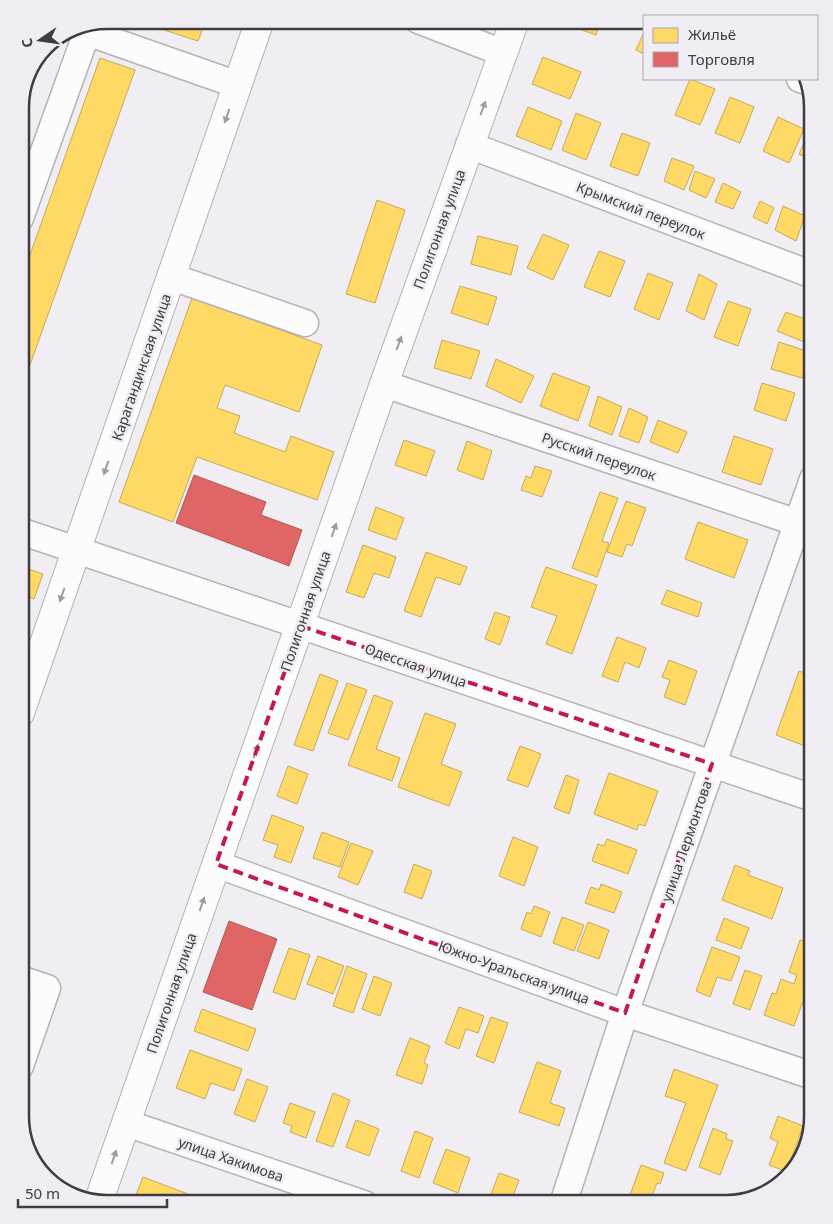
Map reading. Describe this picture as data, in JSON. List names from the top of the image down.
{
  "streets": {
    "main road": ["Полигонная улица", "Карагандинская улица"],
    "street": [
      "Крымский переулок",
      "Русский переулок",
      "Одесская улица",
      "улица Лермонтова",
      "Южно-Уральская улица",
      "улица Хакимова"
    ]
  },
  "crossings": [
    ["Крымский переулок", "Полигонная улица"],
    ["Полигонная улица", "Русский переулок"],
    ["Полигонная улица", "Одесская улица"],
    ["Полигонная улица", "Южно-Уральская улица"],
    ["Полигонная улица", "улица Хакимова"],
    ["Карагандинская улица", "Одесская улица"],
    ["Одесская улица", "улица Лермонтова"],
    ["улица Лермонтова", "Южно-Уральская улица"]
  ],
  "one_way": ["Полигонная улица", "Карагандинская улица"],
  "legend": ["Жильё", "Торговля"],
  "scale_bar": "50 m",
  "north": "left"
}
